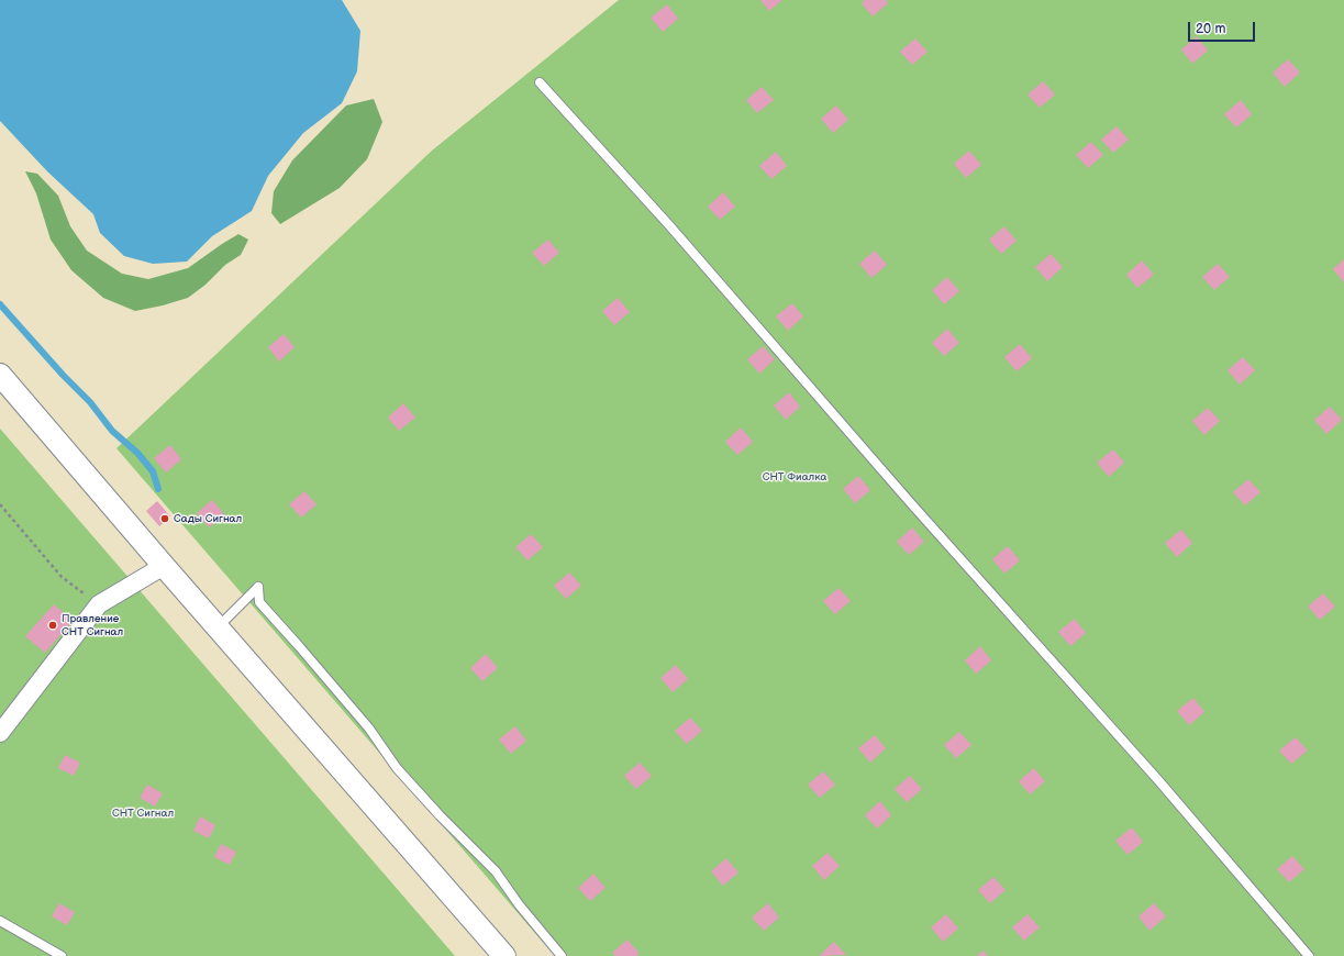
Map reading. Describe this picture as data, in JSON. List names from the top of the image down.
{
  "parks": ["СНТ Фиалка", "СНТ Сигнал"],
  "places": ["Сады Сигнал", "Правление СНТ Сигнал"],
  "scale_bar": "20 m"
}
